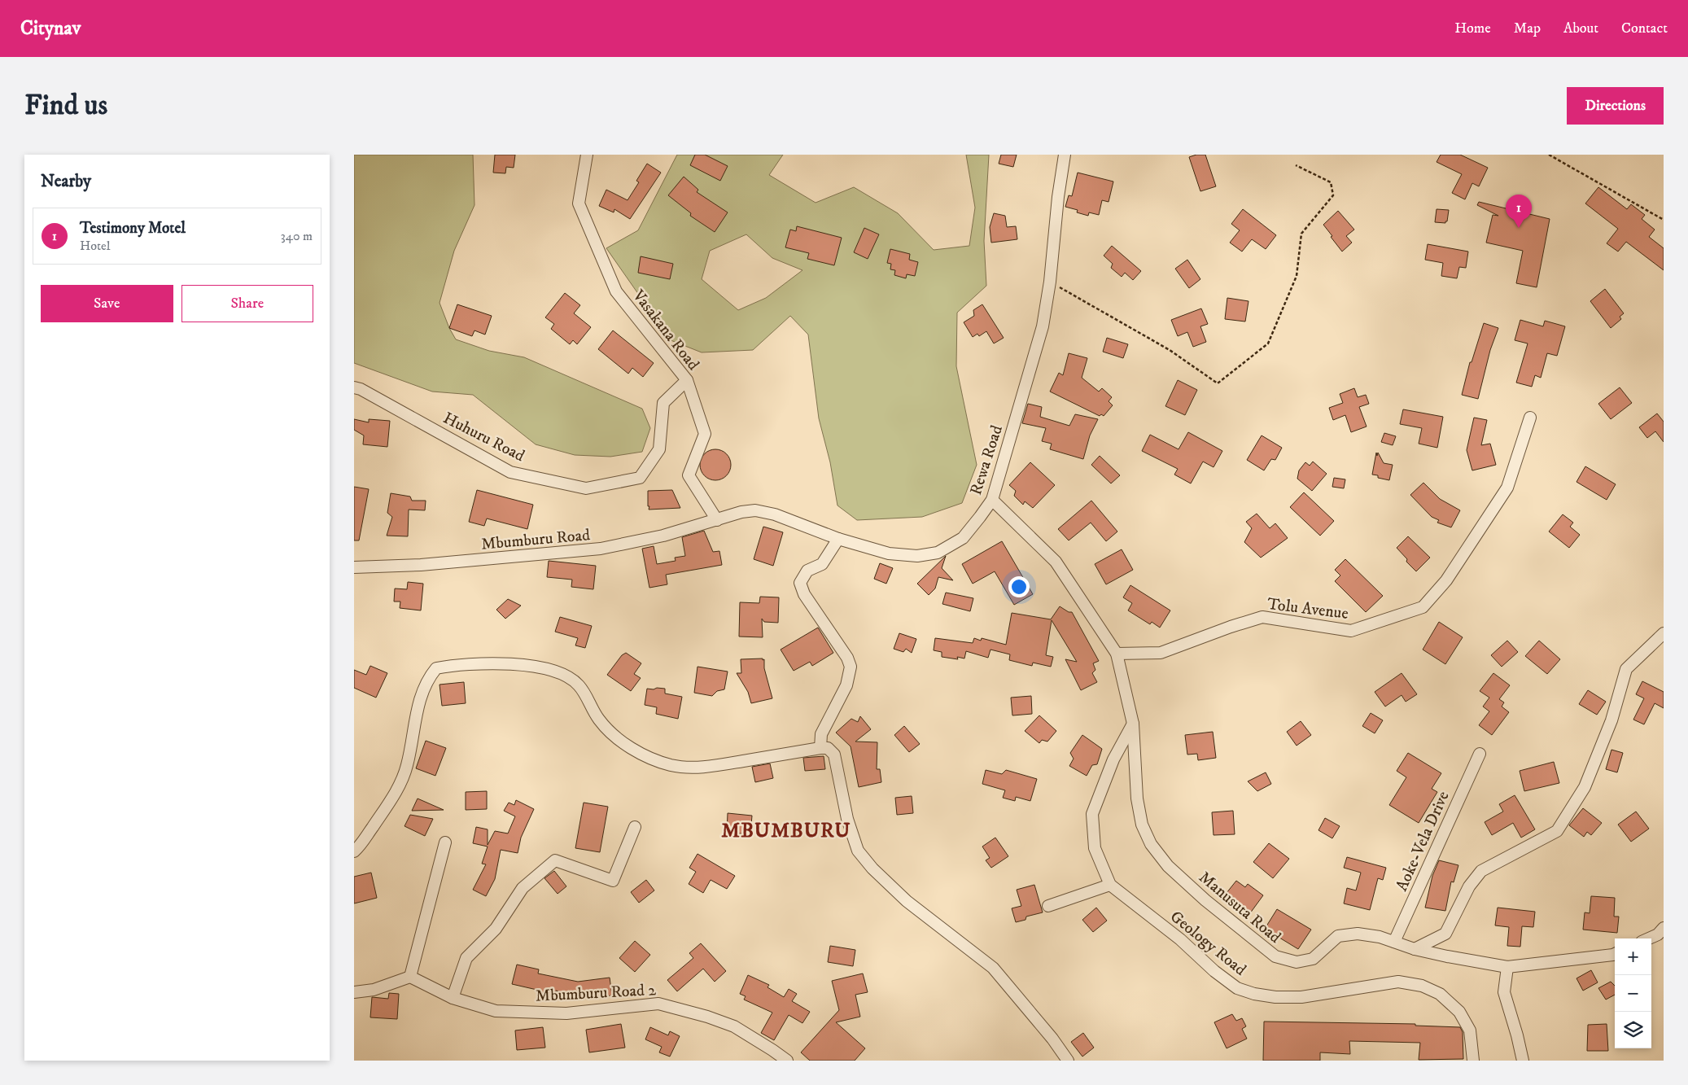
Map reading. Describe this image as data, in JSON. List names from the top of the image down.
{
  "streets": {
    "street": [
      "Vasakana Road",
      "Huhuru Road",
      "Rewa Road",
      "Mbumburu Road",
      "Tolu Avenue",
      "Aoke-Vela Drive",
      "Manusuta Road",
      "Geology Road",
      "Mbumburu Road 2"
    ]
  },
  "crossings": [
    ["Vasakana Road", "Huhuru Road"],
    ["Vasakana Road", "Rewa Road"],
    ["Vasakana Road", "Mbumburu Road"],
    ["Rewa Road", "Mbumburu Road"],
    ["Tolu Avenue", "Manusuta Road"],
    ["Aoke-Vela Drive", "Manusuta Road"],
    ["Manusuta Road", "Geology Road"]
  ],
  "districts": ["MBUMBURU"],
  "page": {
    "header": "Citynav",
    "nav": [
      "Home",
      "Map",
      "About",
      "Contact"
    ],
    "buttons": [
      "Directions",
      ["Save", "Share"]
    ],
    "title": "Find us",
    "heading": "Nearby",
    "pins": "1",
    "list": [
      {
        "mark": "1",
        "name": "Testimony Motel",
        "note": "Hotel",
        "value": "340 m"
      }
    ],
    "map_buttons": ["+", "−"]
  }
}
